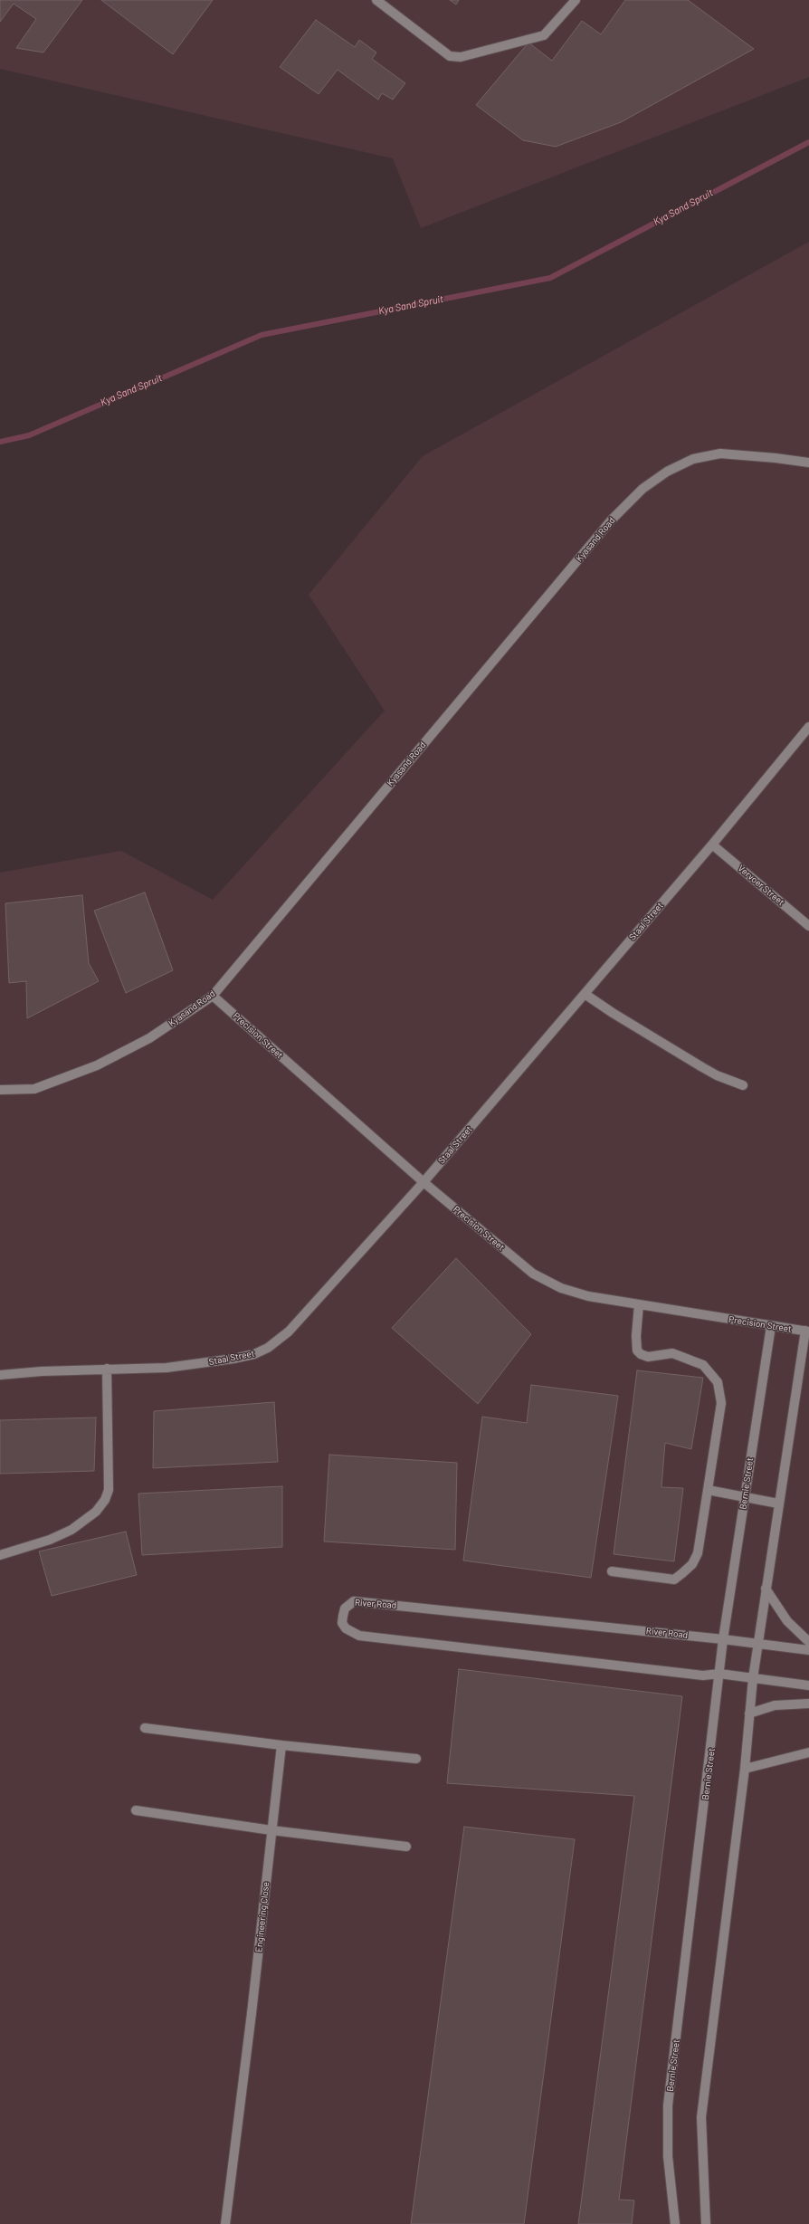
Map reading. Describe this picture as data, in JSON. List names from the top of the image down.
{
  "streets": {
    "street": [
      "Kyasand Road",
      "Vervoer Street",
      "Staal Street",
      "Precision Street",
      "Bernie Street",
      "River Road",
      "Engineering Close"
    ]
  },
  "crossings": [
    ["Kyasand Road", "Precision Street"],
    ["Vervoer Street", "Staal Street"],
    ["Staal Street", "Precision Street"],
    ["Precision Street", "Bernie Street"],
    ["Bernie Street", "River Road"]
  ],
  "water": ["Kya Sand Spruit"]
}
